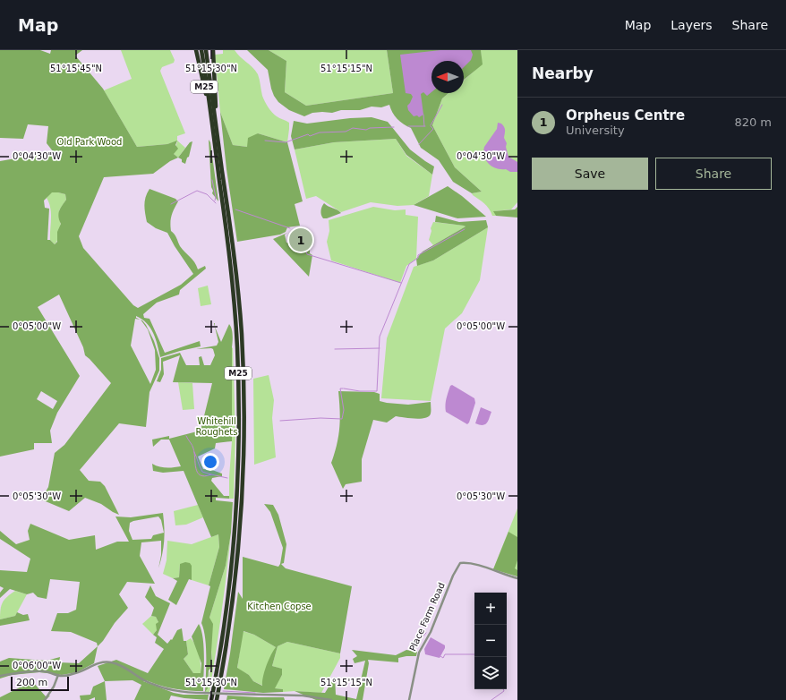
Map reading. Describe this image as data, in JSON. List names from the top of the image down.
{
  "streets": {
    "highway": ["M25"],
    "street": ["Place Farm Road"]
  },
  "parks": ["Old Park Wood", "Whitehill Roughets", "Kitchen Copse"],
  "scale_bar": "200 m",
  "north": "left",
  "page": {
    "header": "Map",
    "nav": ["Map", "Layers", "Share"],
    "heading": "Nearby",
    "list": [
      {
        "mark": "1",
        "name": "Orpheus Centre",
        "note": "University",
        "value": "820 m"
      }
    ],
    "buttons": ["Save", "Share"],
    "pins": "1",
    "map_buttons": ["+", "−"],
    "scale": "200 m"
  },
  "coordinates": [
    "51°15'45\"N",
    "51°15'30\"N",
    "51°15'15\"N",
    "0°04'30\"W",
    "0°05'00\"W",
    "0°05'30\"W",
    "0°06'00\"W"
  ]
}
